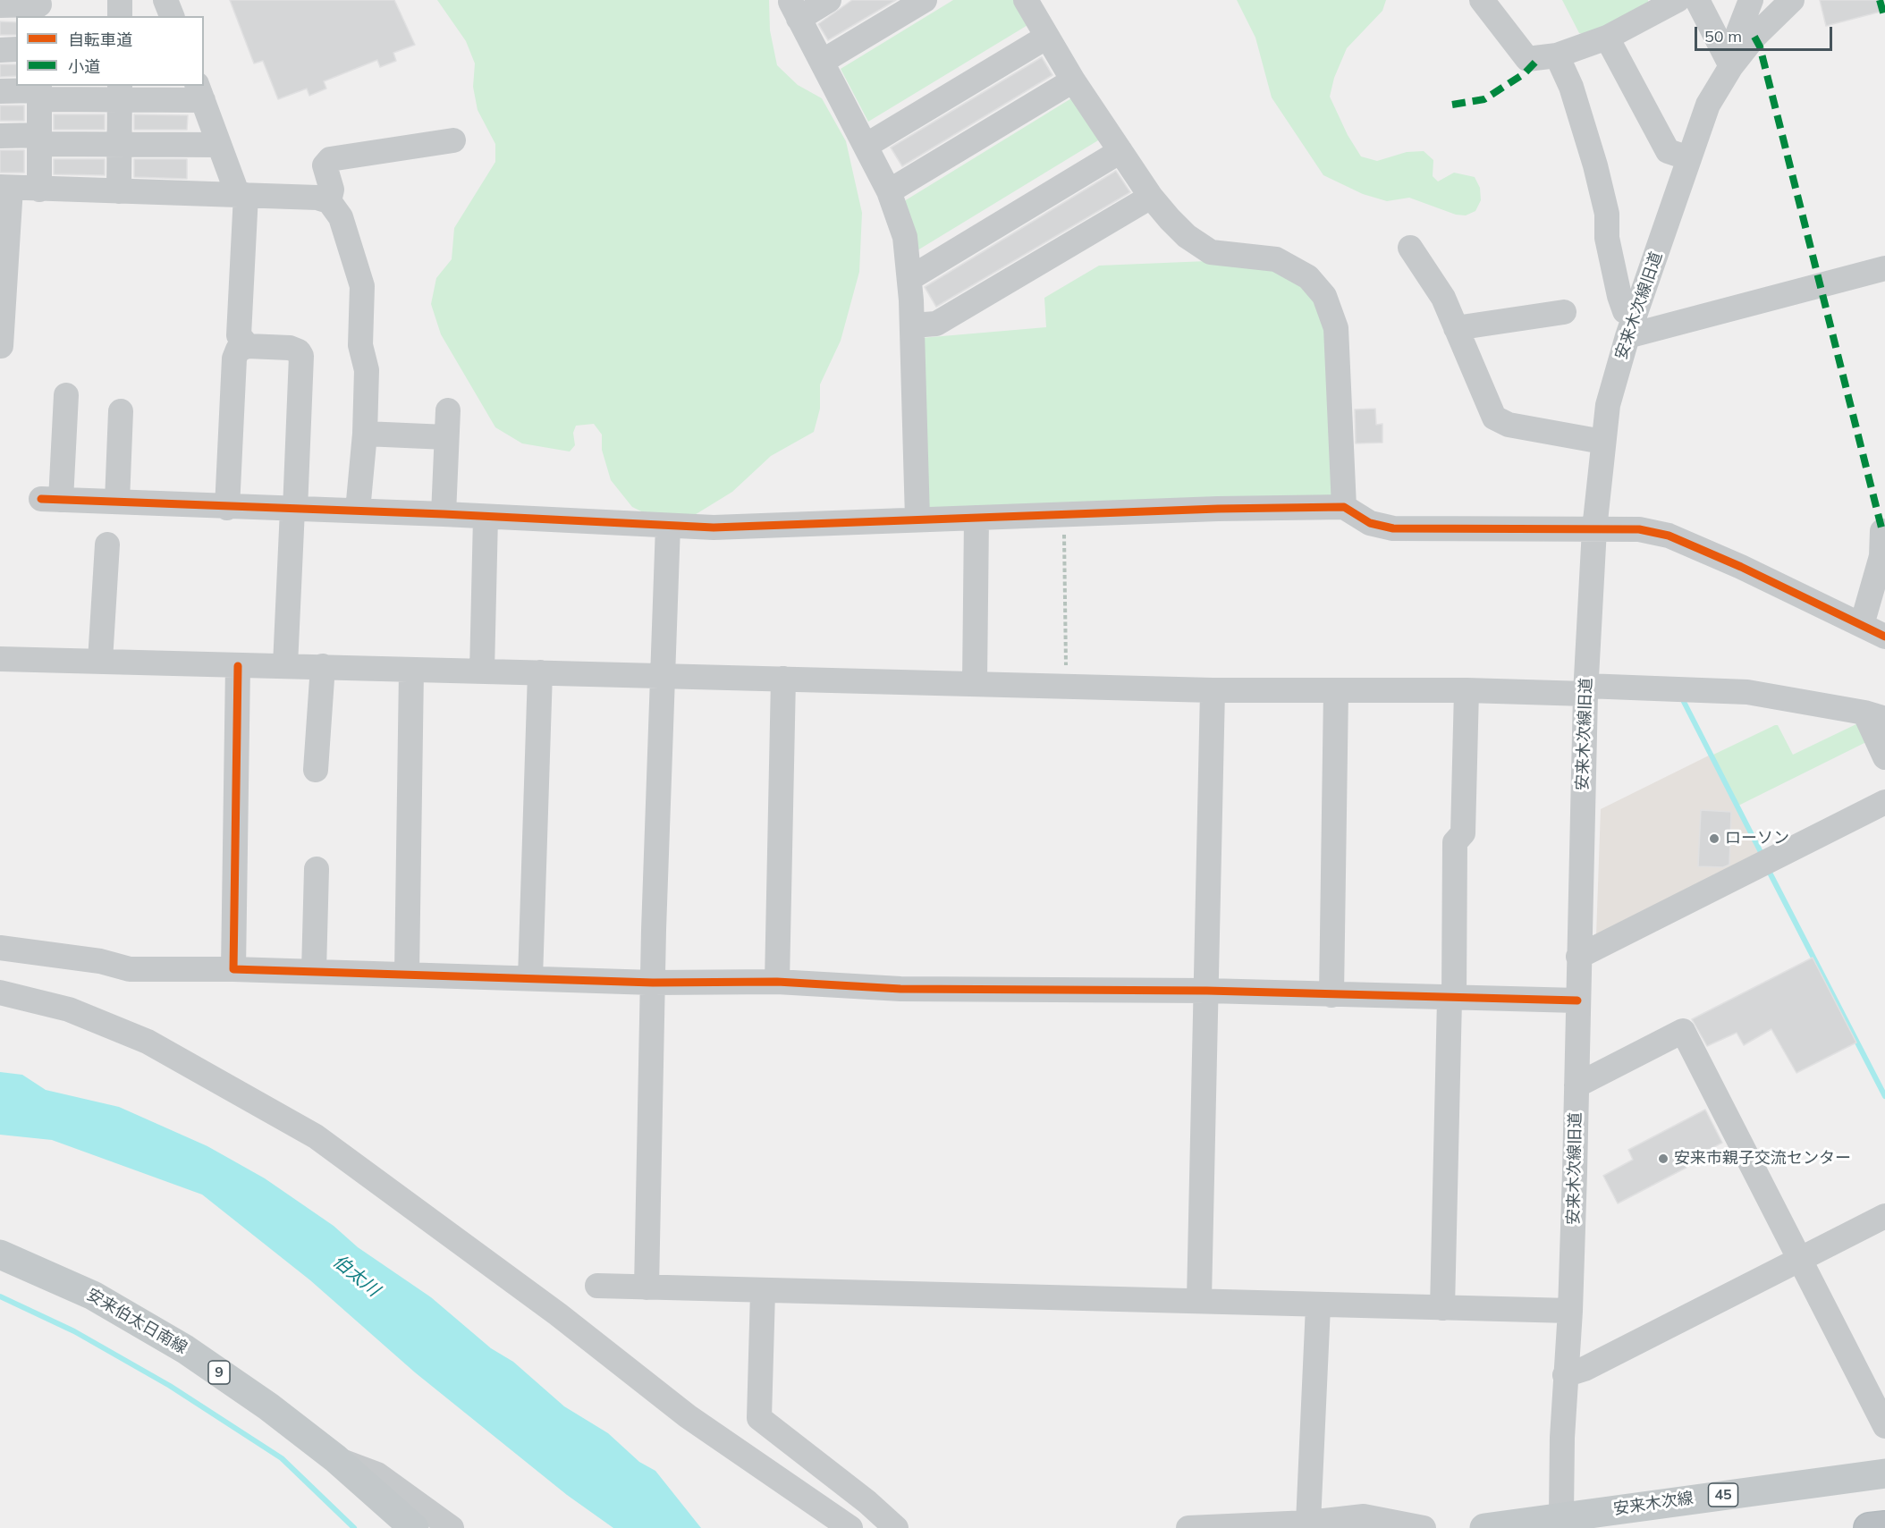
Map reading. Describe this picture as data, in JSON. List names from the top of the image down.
{
  "streets": {
    "main road": [
      "安来伯太日南線",
      "9",
      "45",
      "安来木次線"
    ],
    "street": ["安来木次線旧道"]
  },
  "crossings": [
    ["安来木次線旧道", "安来木次線"]
  ],
  "water": ["伯太川"],
  "places": ["ローソン", "安来市親子交流センター"],
  "legend": ["自転車道", "小道"],
  "scale_bar": "50 m"
}
